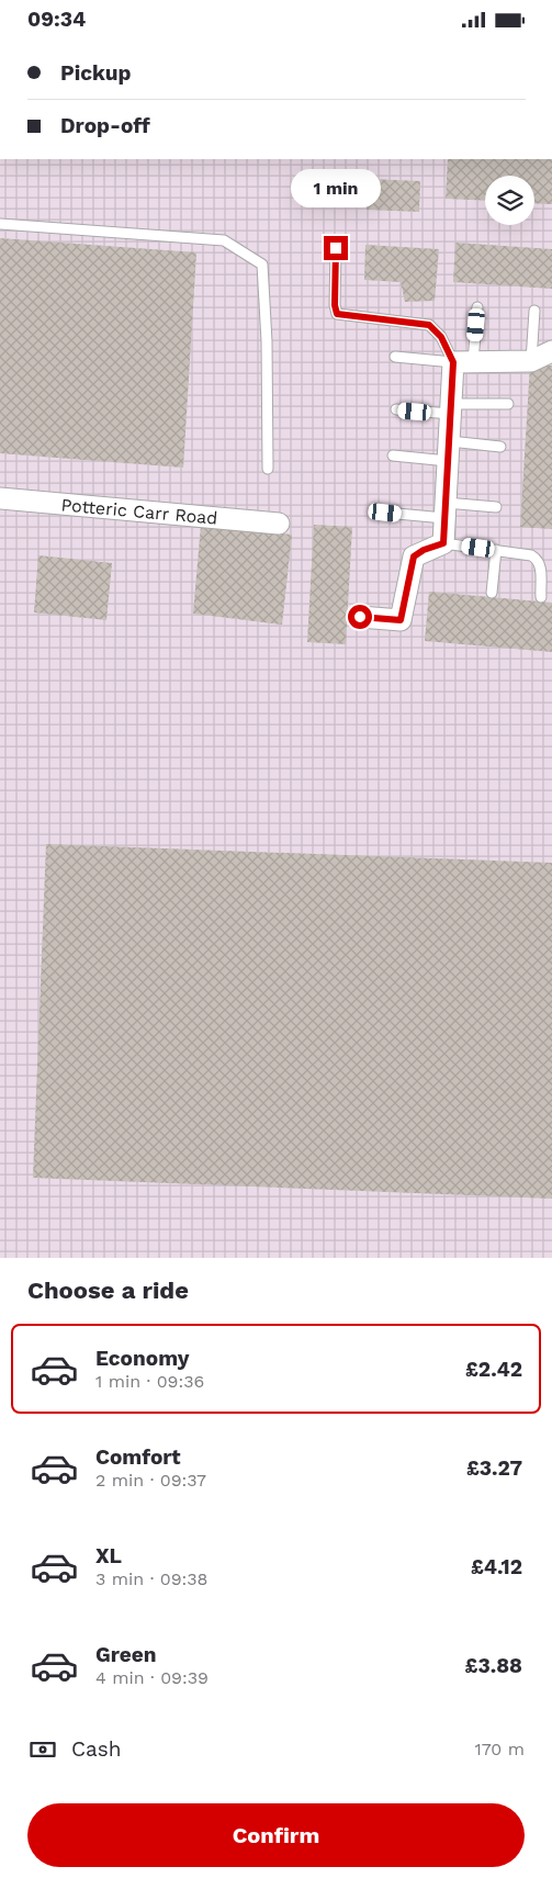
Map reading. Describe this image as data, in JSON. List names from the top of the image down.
{
  "streets": {
    "street": ["Potteric Carr Road"]
  },
  "page": {
    "status": "09:34",
    "banner": ["Pickup", "Drop-off"],
    "bubble": "1 min",
    "heading": "Choose a ride",
    "list": [
      {
        "name": "Economy",
        "note": "1 min · 09:36",
        "value": "£2.42"
      },
      {
        "name": "Comfort",
        "note": "2 min · 09:37",
        "value": "£3.27"
      },
      {
        "name": "XL",
        "note": "3 min · 09:38",
        "value": "£4.12"
      },
      {
        "name": "Green",
        "note": "4 min · 09:39",
        "value": "£3.88"
      }
    ],
    "pay": ["Cash", "170 m"],
    "buttons": "Confirm"
  }
}
